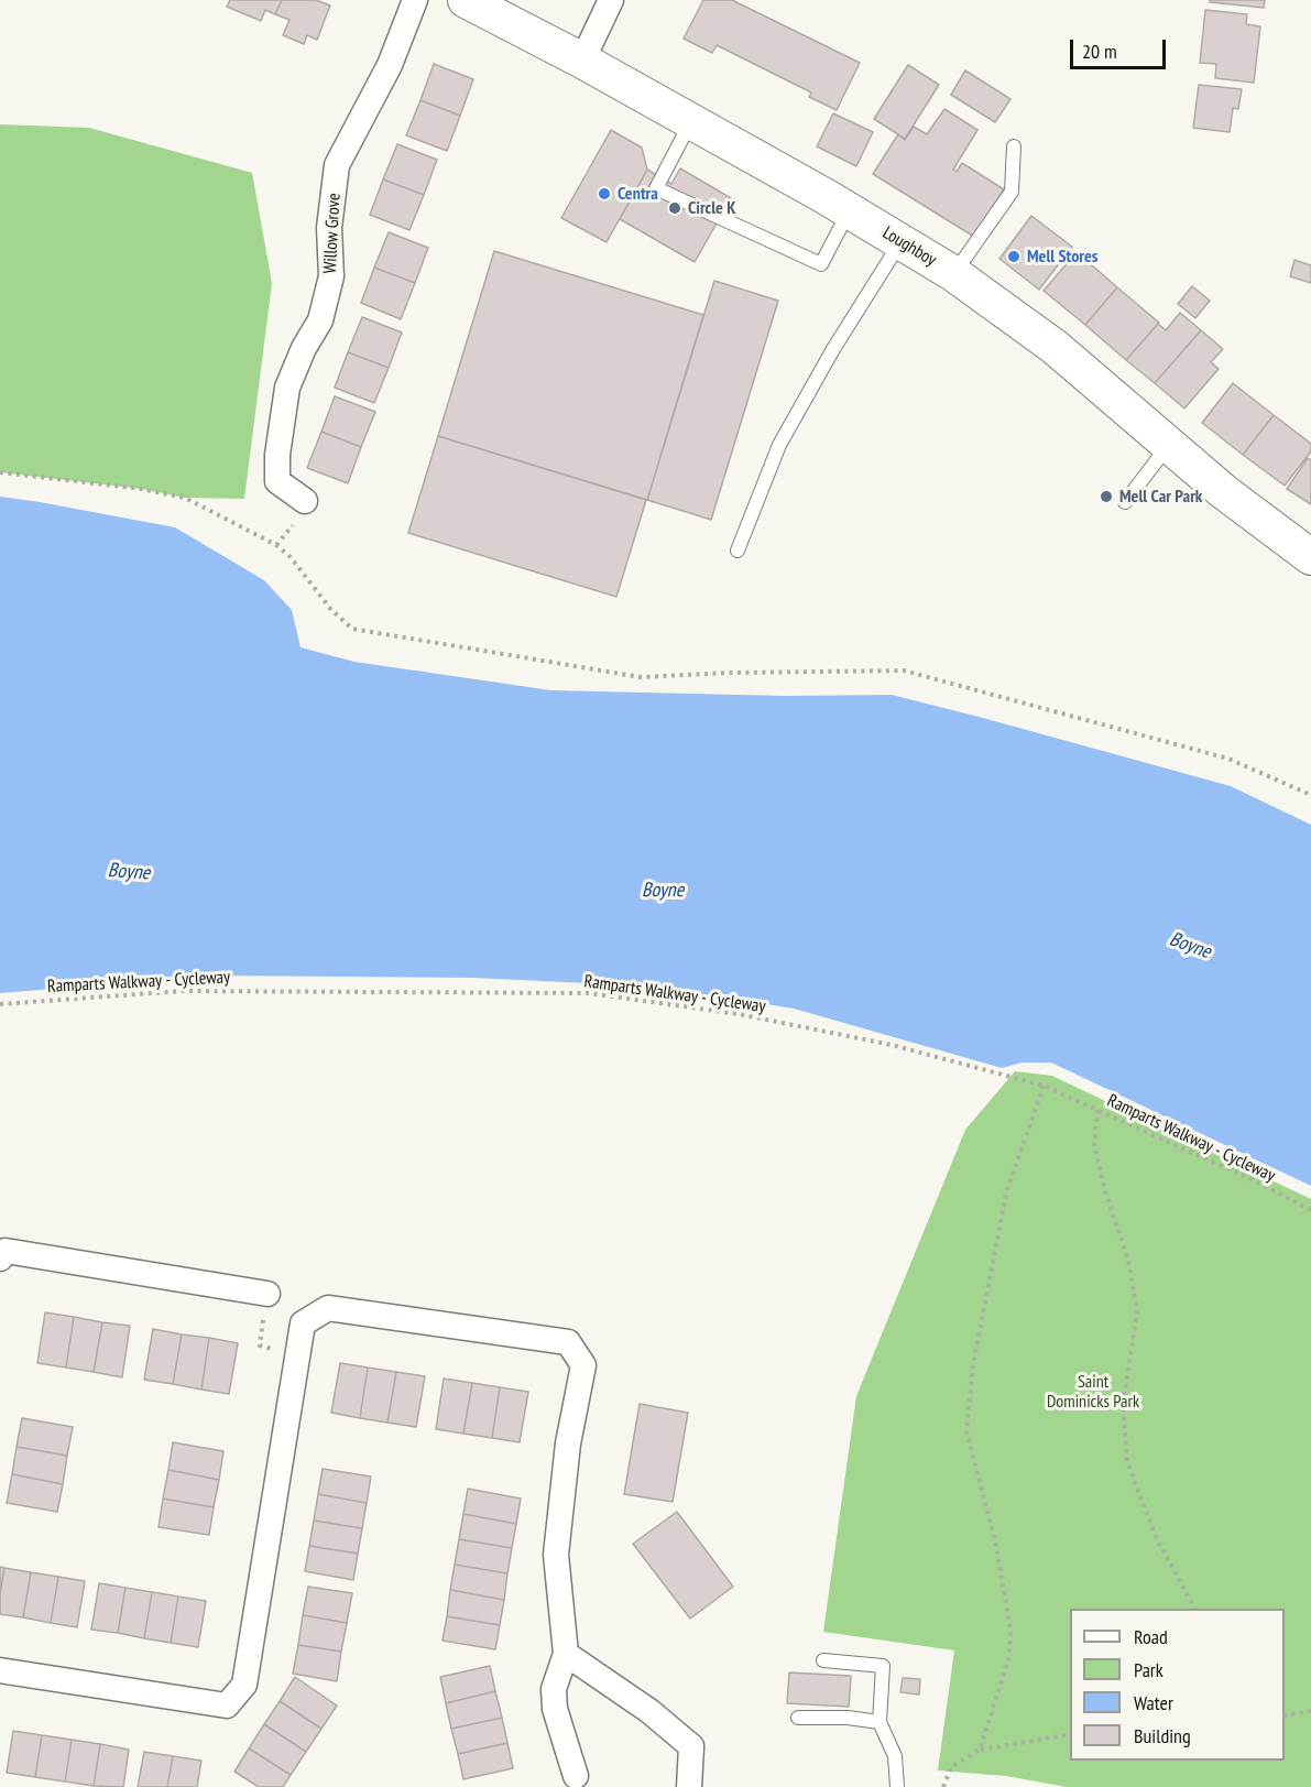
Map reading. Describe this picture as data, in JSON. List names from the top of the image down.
{
  "streets": {
    "main road": ["Loughboy"],
    "street": ["Willow Grove"],
    "path": ["Ramparts Walkway - Cycleway"]
  },
  "water": ["Boyne"],
  "parks": ["Saint Dominicks Park"],
  "places": [
    "Centra",
    "Circle K",
    "Mell Stores",
    "Mell Car Park"
  ],
  "legend": [
    "Road",
    "Park",
    "Water",
    "Building"
  ],
  "scale_bar": "20 m"
}
